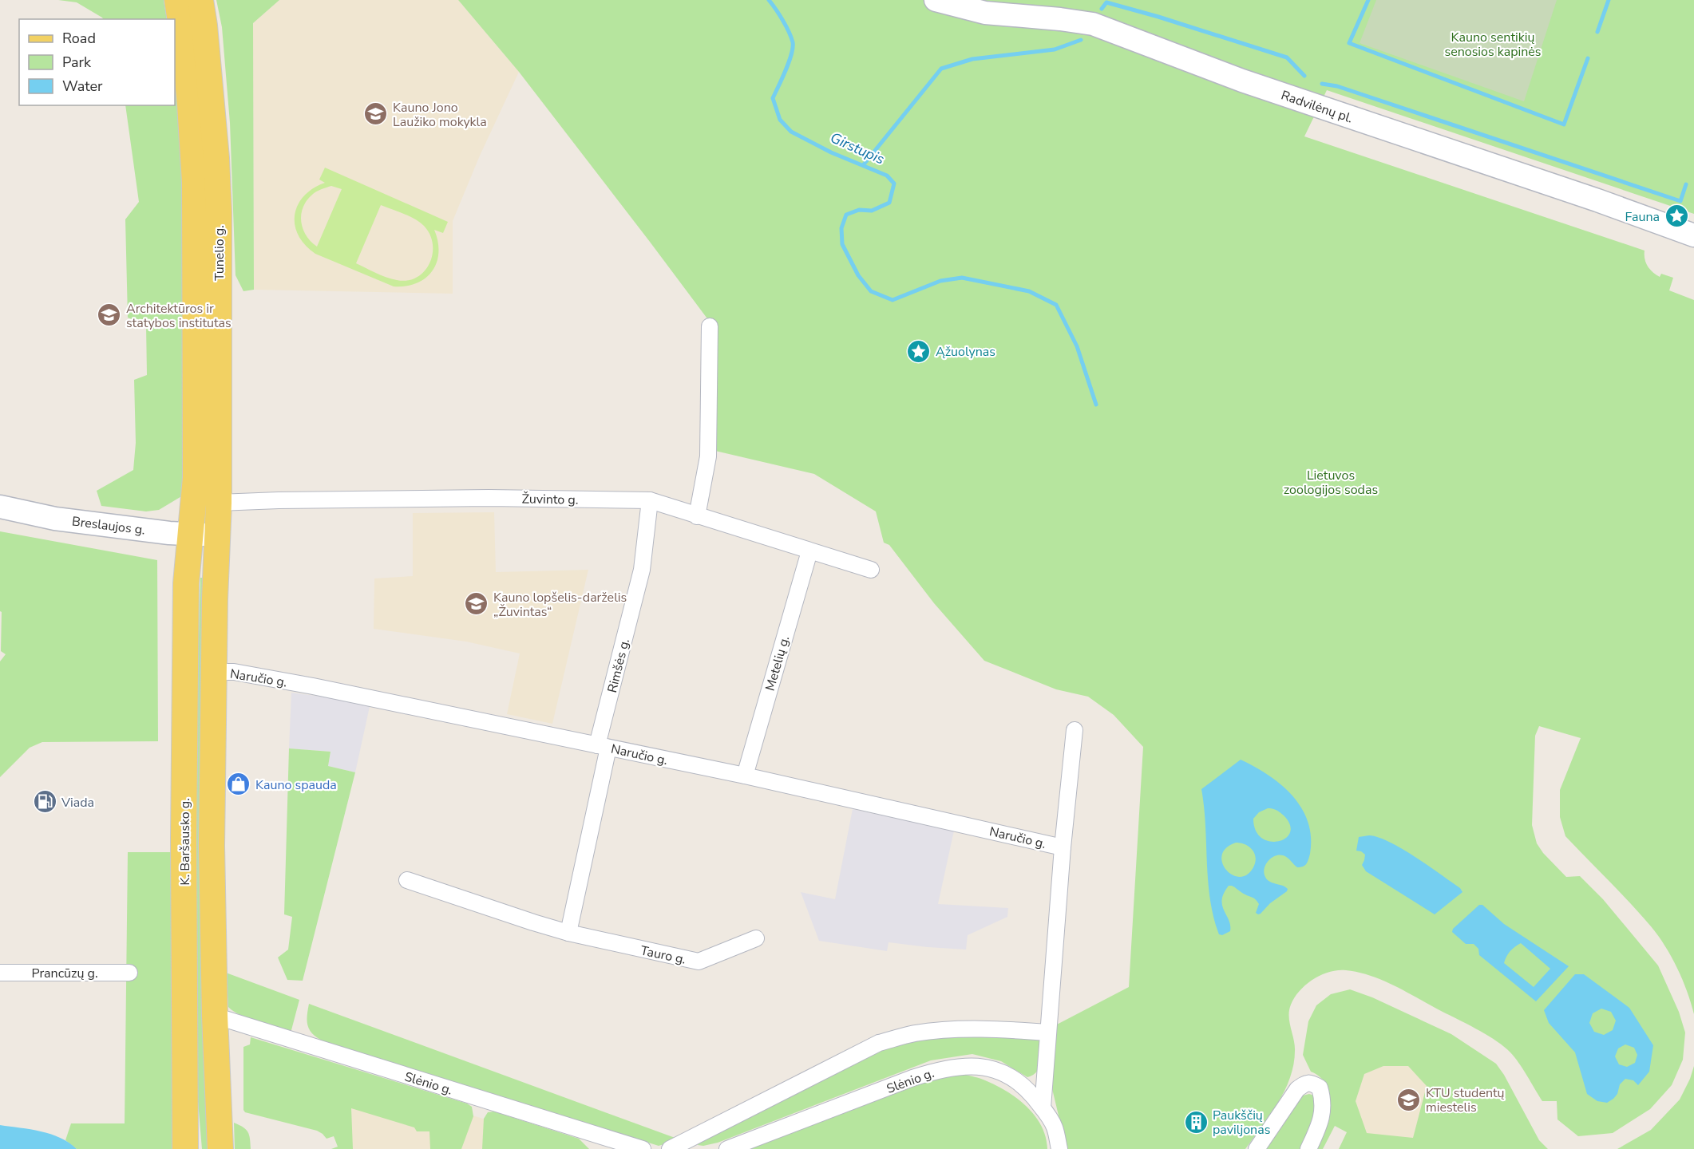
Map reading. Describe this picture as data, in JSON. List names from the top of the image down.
{
  "streets": {
    "main road": ["Tunelio g.", "K. Baršausko g."],
    "street": [
      "Radvilėnų pl.",
      "Žuvinto g.",
      "Breslaujos g.",
      "Metelių g.",
      "Rimšės g.",
      "Naručio g.",
      "Tauro g.",
      "Prancūzų g.",
      "Slėnio g."
    ]
  },
  "crossings": [
    ["Tunelio g.", "Žuvinto g."],
    ["Tunelio g.", "Breslaujos g."],
    ["Tunelio g.", "K. Baršausko g."],
    ["Žuvinto g.", "Metelių g."],
    ["Žuvinto g.", "Rimšės g."],
    ["Breslaujos g.", "K. Baršausko g."],
    ["Metelių g.", "Naručio g."],
    ["Rimšės g.", "Naručio g."],
    ["Naručio g.", "K. Baršausko g."],
    ["Naručio g.", "Slėnio g."],
    ["K. Baršausko g.", "Slėnio g."]
  ],
  "water": ["Girstupis"],
  "parks": ["Kauno sentikių senosios kapinės", "Lietuvos zoologijos sodas"],
  "places": {
    "school or university": [
      "Kauno Jono Laužiko mokykla",
      "Architektūros ir statybos institutas",
      "Kauno lopšelis-darželis „Žuvintas“",
      "KTU studentų miestelis"
    ],
    "place": ["Fauna", "Ąžuolynas"],
    "shop": ["Kauno spauda"],
    "fuel station": ["Viada"],
    "building": ["Paukščių paviljonas"]
  },
  "legend": ["Road", "Park", "Water"]
}
